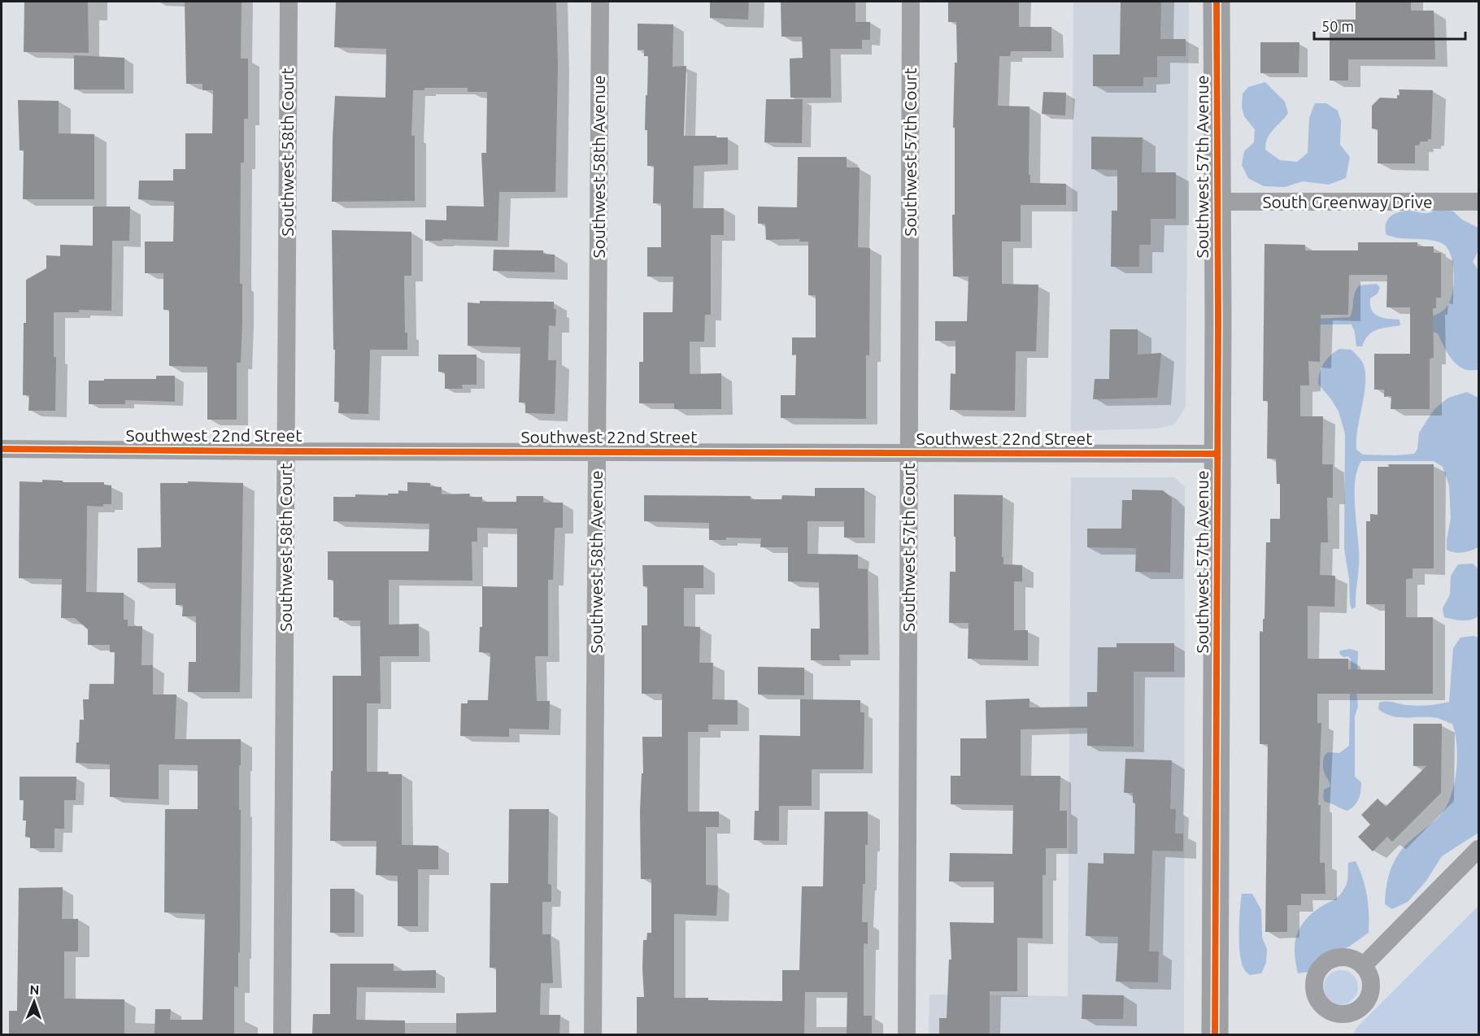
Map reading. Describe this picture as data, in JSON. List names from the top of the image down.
{
  "streets": {
    "main road": ["Southwest 57th Avenue"],
    "street": [
      "Southwest 58th Court",
      "Southwest 57th Court",
      "Southwest 58th Avenue",
      "South Greenway Drive",
      "Southwest 22nd Street"
    ]
  },
  "crossings": [
    ["Southwest 58th Court", "Southwest 22nd Street"],
    ["Southwest 57th Court", "Southwest 22nd Street"],
    ["Southwest 58th Avenue", "Southwest 22nd Street"],
    ["Southwest 57th Avenue", "South Greenway Drive"],
    ["Southwest 57th Avenue", "Southwest 22nd Street"]
  ],
  "scale_bar": "50 m",
  "north": "top"
}
